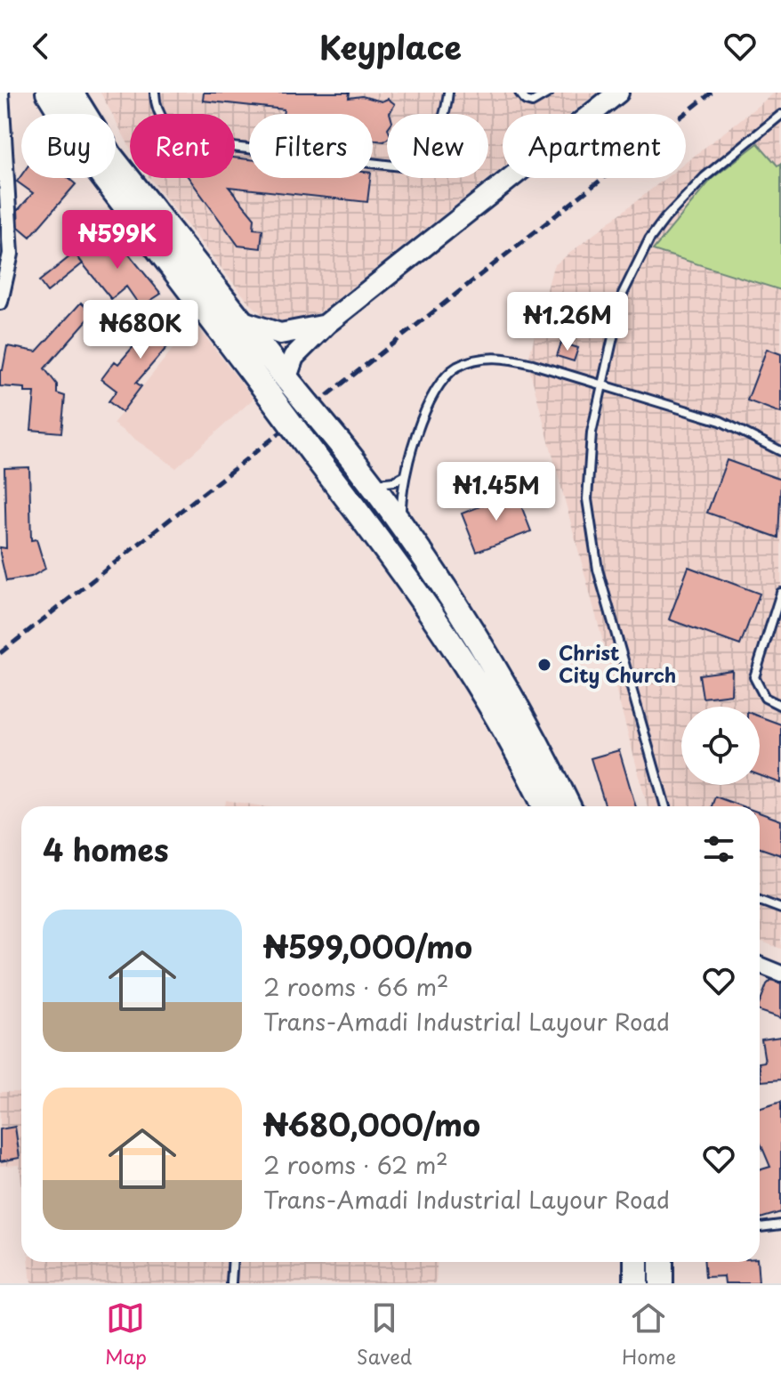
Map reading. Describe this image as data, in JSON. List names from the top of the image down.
{
  "places": ["Christ City Church"],
  "page": {
    "header": "Keyplace",
    "chip": [
      "Buy",
      "Rent",
      "Filters",
      "New",
      "Apartment"
    ],
    "price": [
      "₦599K",
      "₦1.26M",
      "₦680K",
      "₦1.45M"
    ],
    "heading": "4 homes",
    "list": [
      {
        "name": "₦599,000/mo",
        "note": "2 rooms · 66 m² · Trans-Amadi Industrial Layour Road"
      },
      {
        "name": "₦680,000/mo",
        "note": "2 rooms · 62 m² · Trans-Amadi Industrial Layour Road"
      }
    ],
    "tabs": ["Map", "Saved", "Home"]
  }
}
